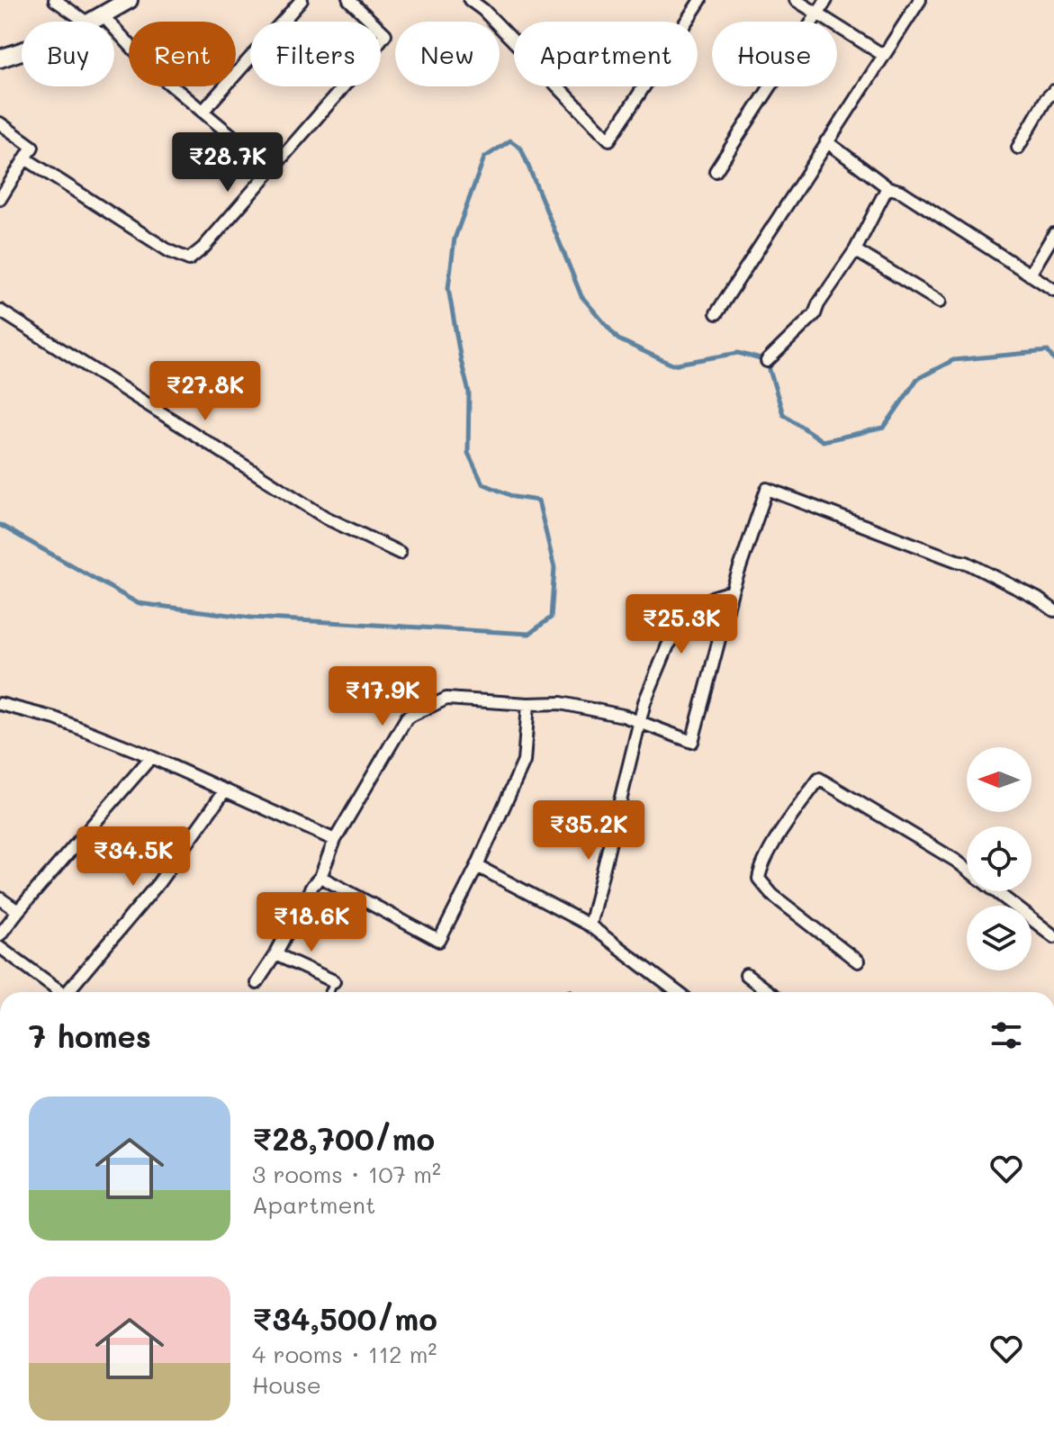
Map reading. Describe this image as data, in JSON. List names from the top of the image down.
{
  "north": "left",
  "page": {
    "chip": [
      "Buy",
      "Rent",
      "Filters",
      "New",
      "Apartment",
      "House"
    ],
    "price": [
      "₹28.7K",
      "₹27.8K",
      "₹25.3K",
      "₹17.9K",
      "₹35.2K",
      "₹34.5K",
      "₹18.6K"
    ],
    "heading": "7 homes",
    "list": [
      {
        "name": "₹28,700/mo",
        "note": "3 rooms · 107 m² · Apartment"
      },
      {
        "name": "₹34,500/mo",
        "note": "4 rooms · 112 m² · House"
      }
    ]
  }
}
